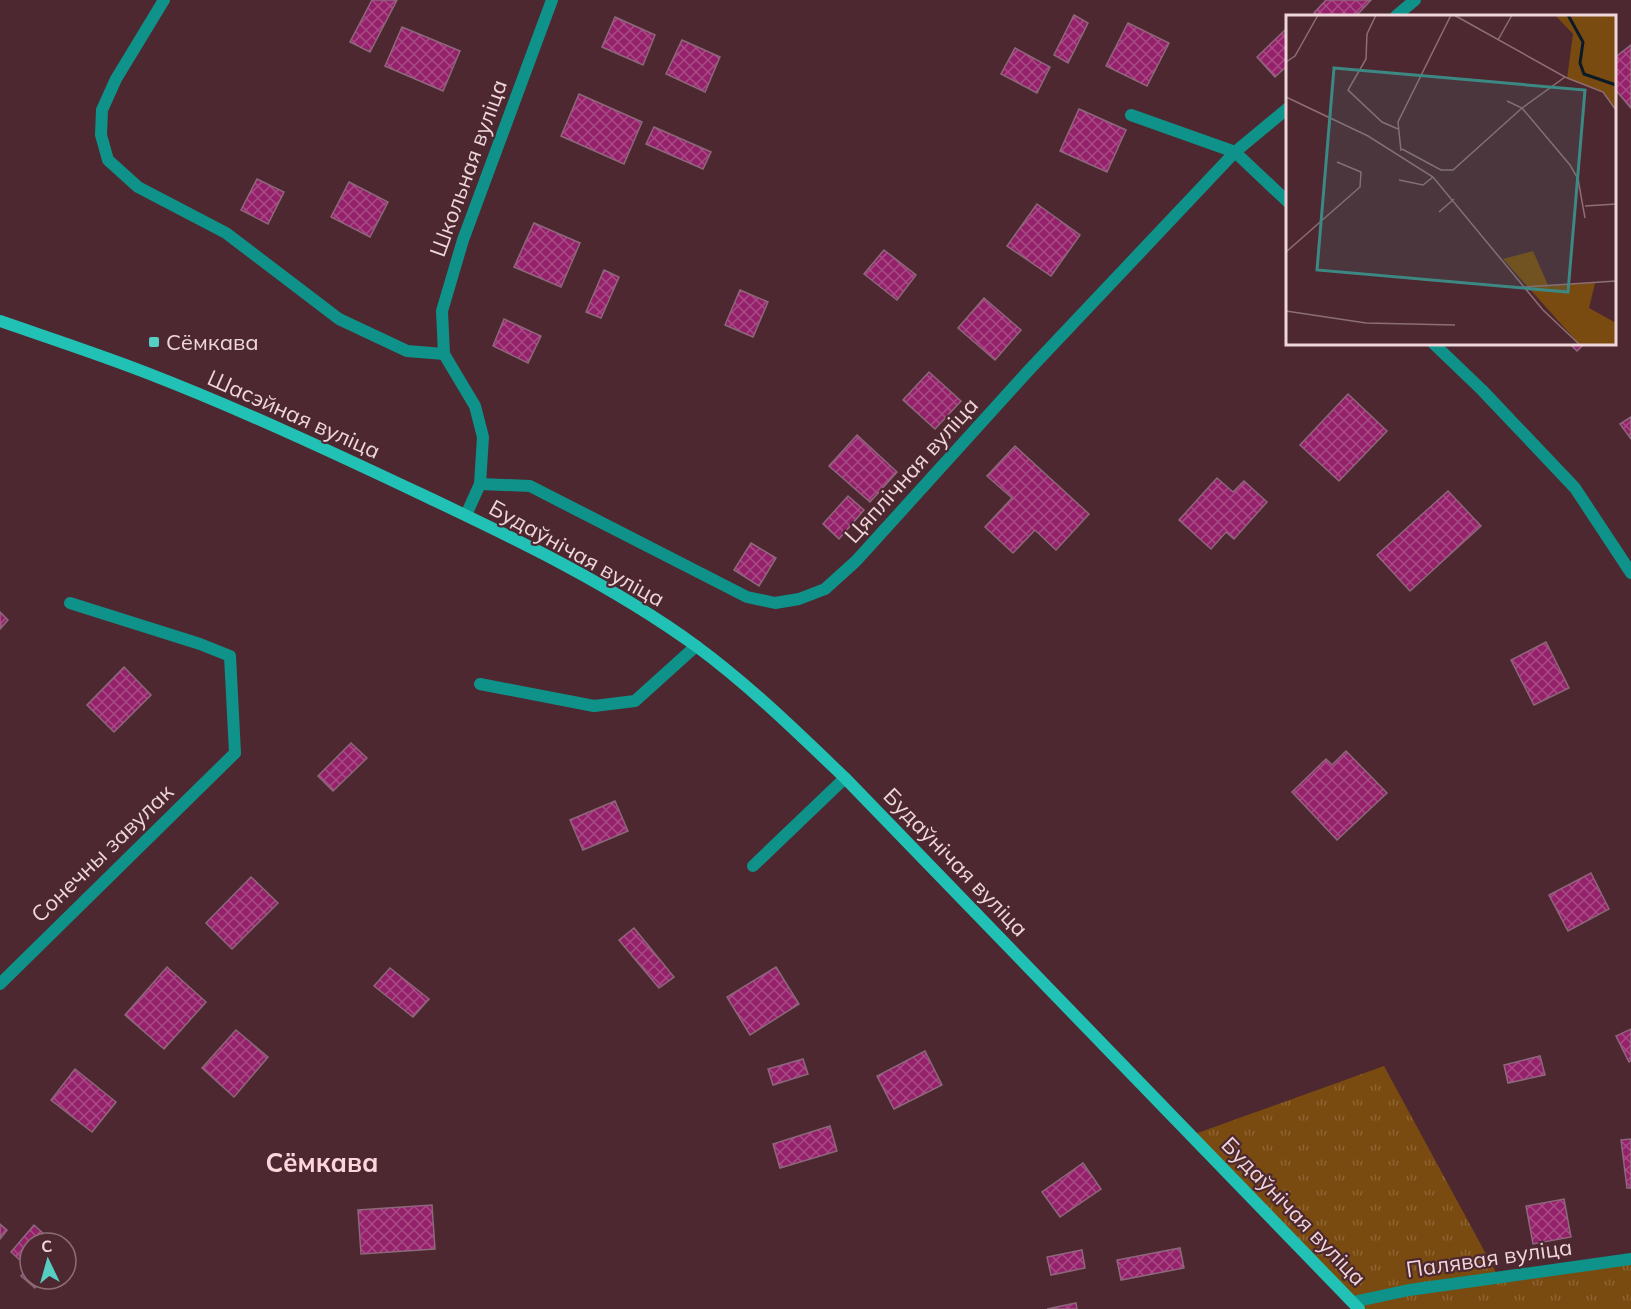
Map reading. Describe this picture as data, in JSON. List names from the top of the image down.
{
  "streets": {
    "main road": ["Шасэйная вуліца", "Будаўнічая вуліца"],
    "street": [
      "Школьная вуліца",
      "Цяплічная вуліца",
      "Сонечны завулак",
      "Палявая вуліца"
    ]
  },
  "crossings": [
    ["Школьная вуліца", "Шасэйная вуліца"],
    ["Школьная вуліца", "Цяплічная вуліца"],
    ["Школьная вуліца", "Будаўнічая вуліца"],
    ["Шасэйная вуліца", "Будаўнічая вуліца"],
    ["Будаўнічая вуліца", "Палявая вуліца"]
  ],
  "districts": ["Сёмкава"],
  "places": {
    "transit": ["Сёмкава"]
  },
  "north": "top"
}
